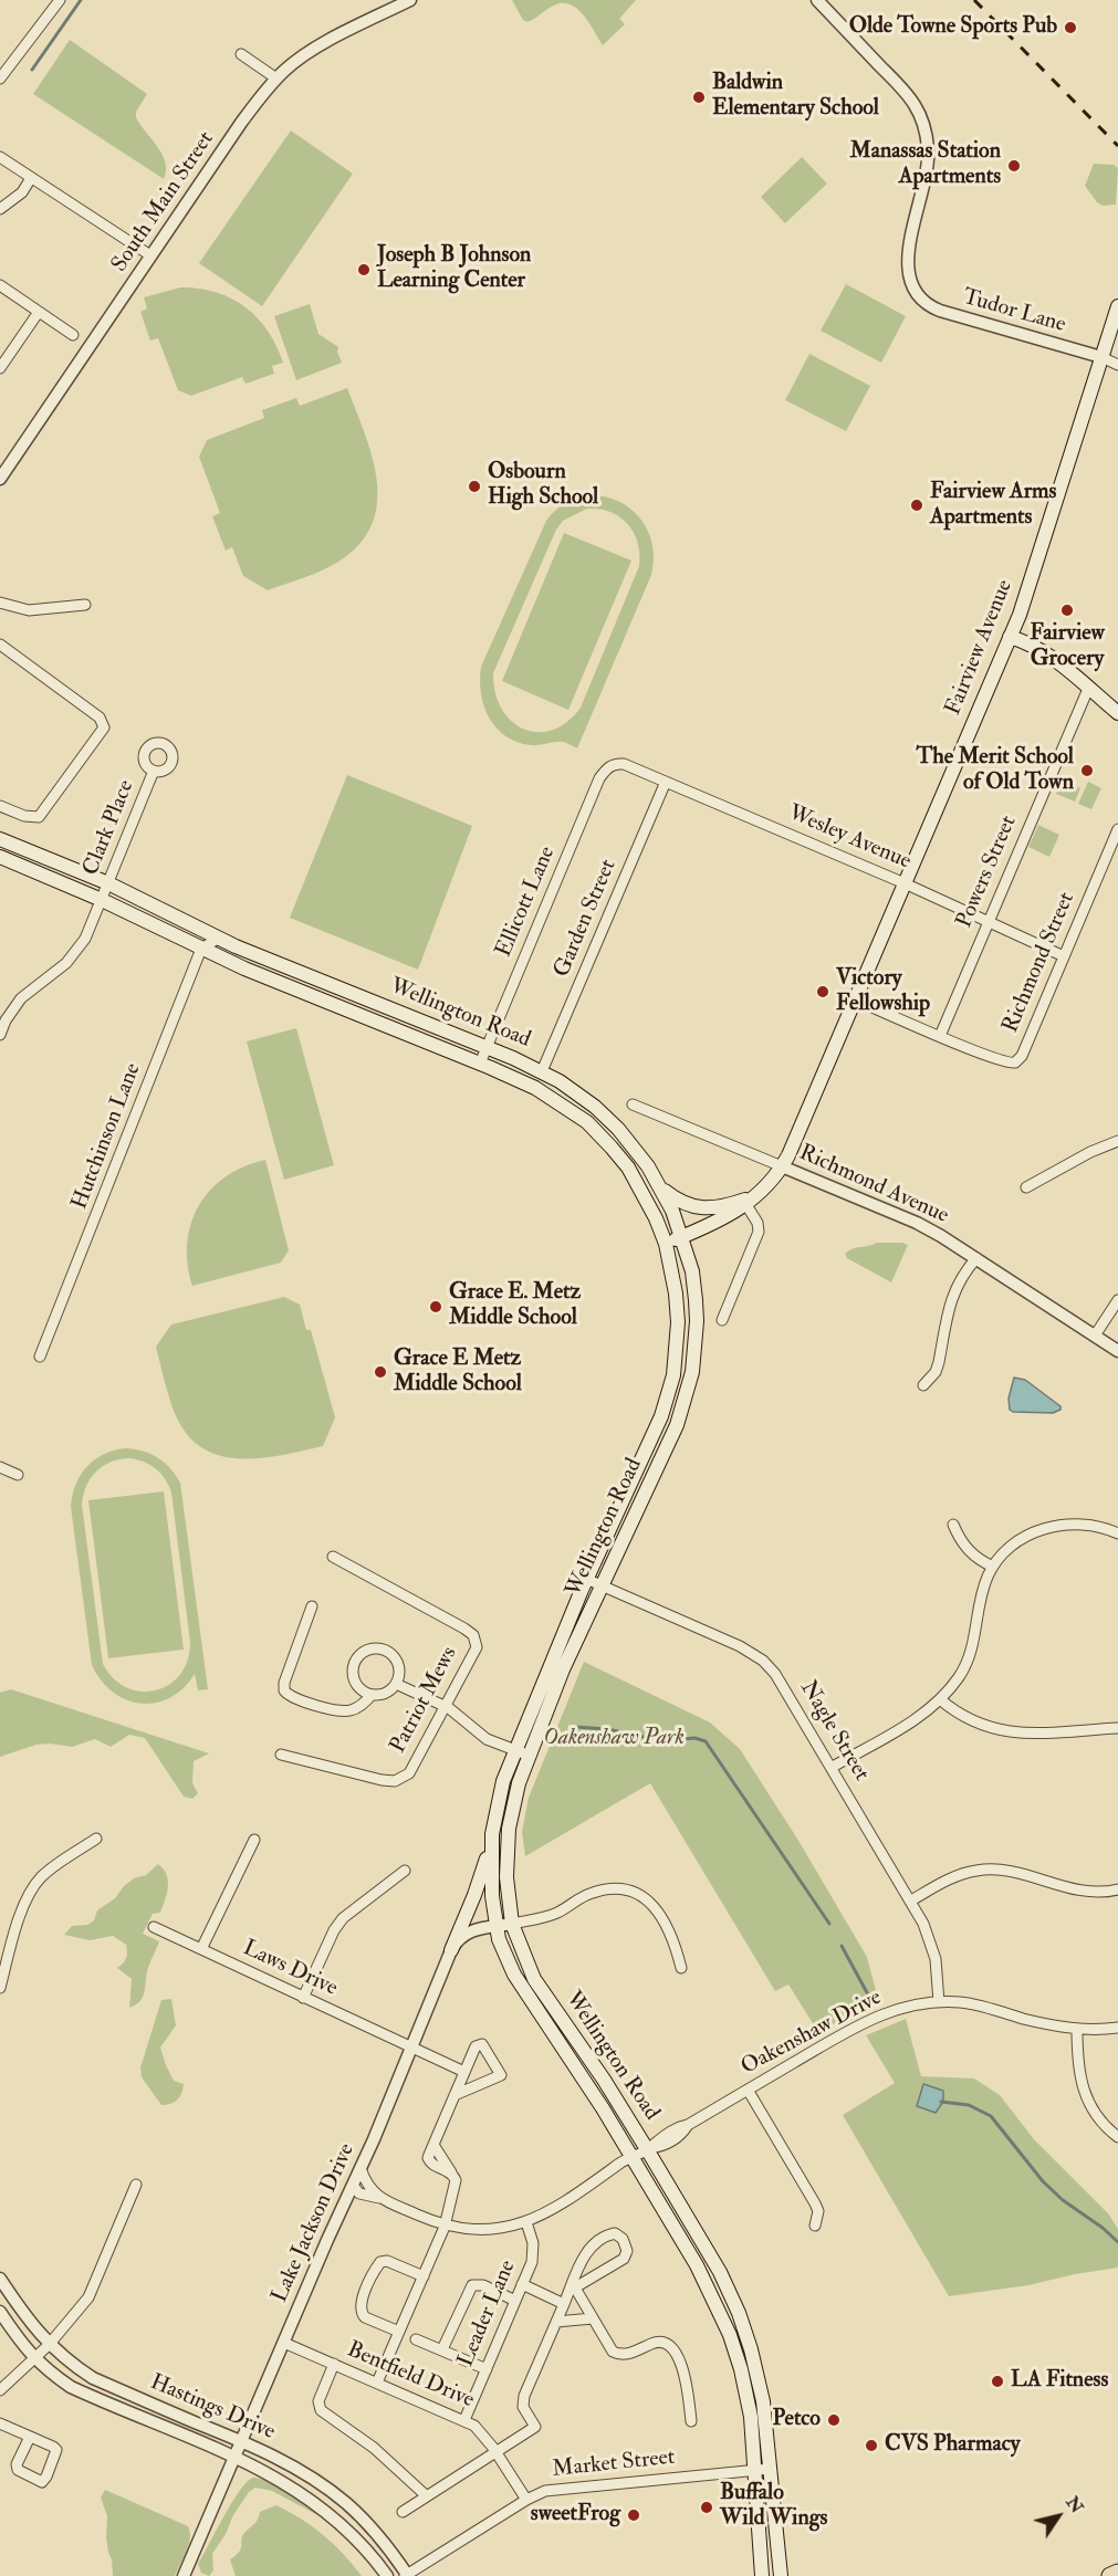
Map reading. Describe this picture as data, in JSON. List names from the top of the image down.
{
  "streets": {
    "main road": ["Fairview Avenue", "Wellington Road"],
    "street": [
      "South Main Street",
      "Tudor Lane",
      "Clark Place",
      "Wesley Avenue",
      "Powers Street",
      "Ellicott Lane",
      "Garden Street",
      "Richmond Street",
      "Hutchinson Lane",
      "Richmond Avenue",
      "Patriot Mews",
      "Nagle Street",
      "Laws Drive",
      "Oakenshaw Drive",
      "Lake Jackson Drive",
      "Leader Lane",
      "Bentfield Drive",
      "Hastings Drive",
      "Market Street"
    ]
  },
  "crossings": [
    ["Tudor Lane", "Fairview Avenue"],
    ["Fairview Avenue", "Wesley Avenue"],
    ["Fairview Avenue", "Richmond Street"],
    ["Fairview Avenue", "Wellington Road"],
    ["Fairview Avenue", "Richmond Avenue"],
    ["Clark Place", "Wellington Road"],
    ["Wesley Avenue", "Powers Street"],
    ["Wesley Avenue", "Ellicott Lane"],
    ["Wesley Avenue", "Garden Street"],
    ["Wesley Avenue", "Richmond Street"],
    ["Powers Street", "Richmond Street"],
    ["Ellicott Lane", "Wellington Road"],
    ["Garden Street", "Wellington Road"],
    ["Wellington Road", "Hutchinson Lane"],
    ["Wellington Road", "Nagle Street"],
    ["Wellington Road", "Oakenshaw Drive"],
    ["Wellington Road", "Lake Jackson Drive"],
    ["Wellington Road", "Market Street"],
    ["Nagle Street", "Oakenshaw Drive"],
    ["Laws Drive", "Lake Jackson Drive"],
    ["Oakenshaw Drive", "Lake Jackson Drive"],
    ["Oakenshaw Drive", "Leader Lane"],
    ["Lake Jackson Drive", "Bentfield Drive"],
    ["Lake Jackson Drive", "Hastings Drive"],
    ["Leader Lane", "Bentfield Drive"],
    ["Bentfield Drive", "Market Street"],
    ["Hastings Drive", "Market Street"]
  ],
  "parks": ["Oakenshaw Park"],
  "places": [
    "Olde Towne Sports Pub",
    "Baldwin Elementary School",
    "Manassas Station Apartments",
    "Joseph B Johnson Learning Center",
    "Osbourn High School",
    "Fairview Arms Apartments",
    "Fairview Grocery",
    "The Merit School of Old Town",
    "Victory Fellowship",
    "Grace E. Metz Middle School",
    "Grace E Metz Middle School",
    "LA Fitness",
    "Petco",
    "CVS Pharmacy",
    "Buffalo Wild Wings",
    "sweetFrog"
  ],
  "north": "top right"
}
